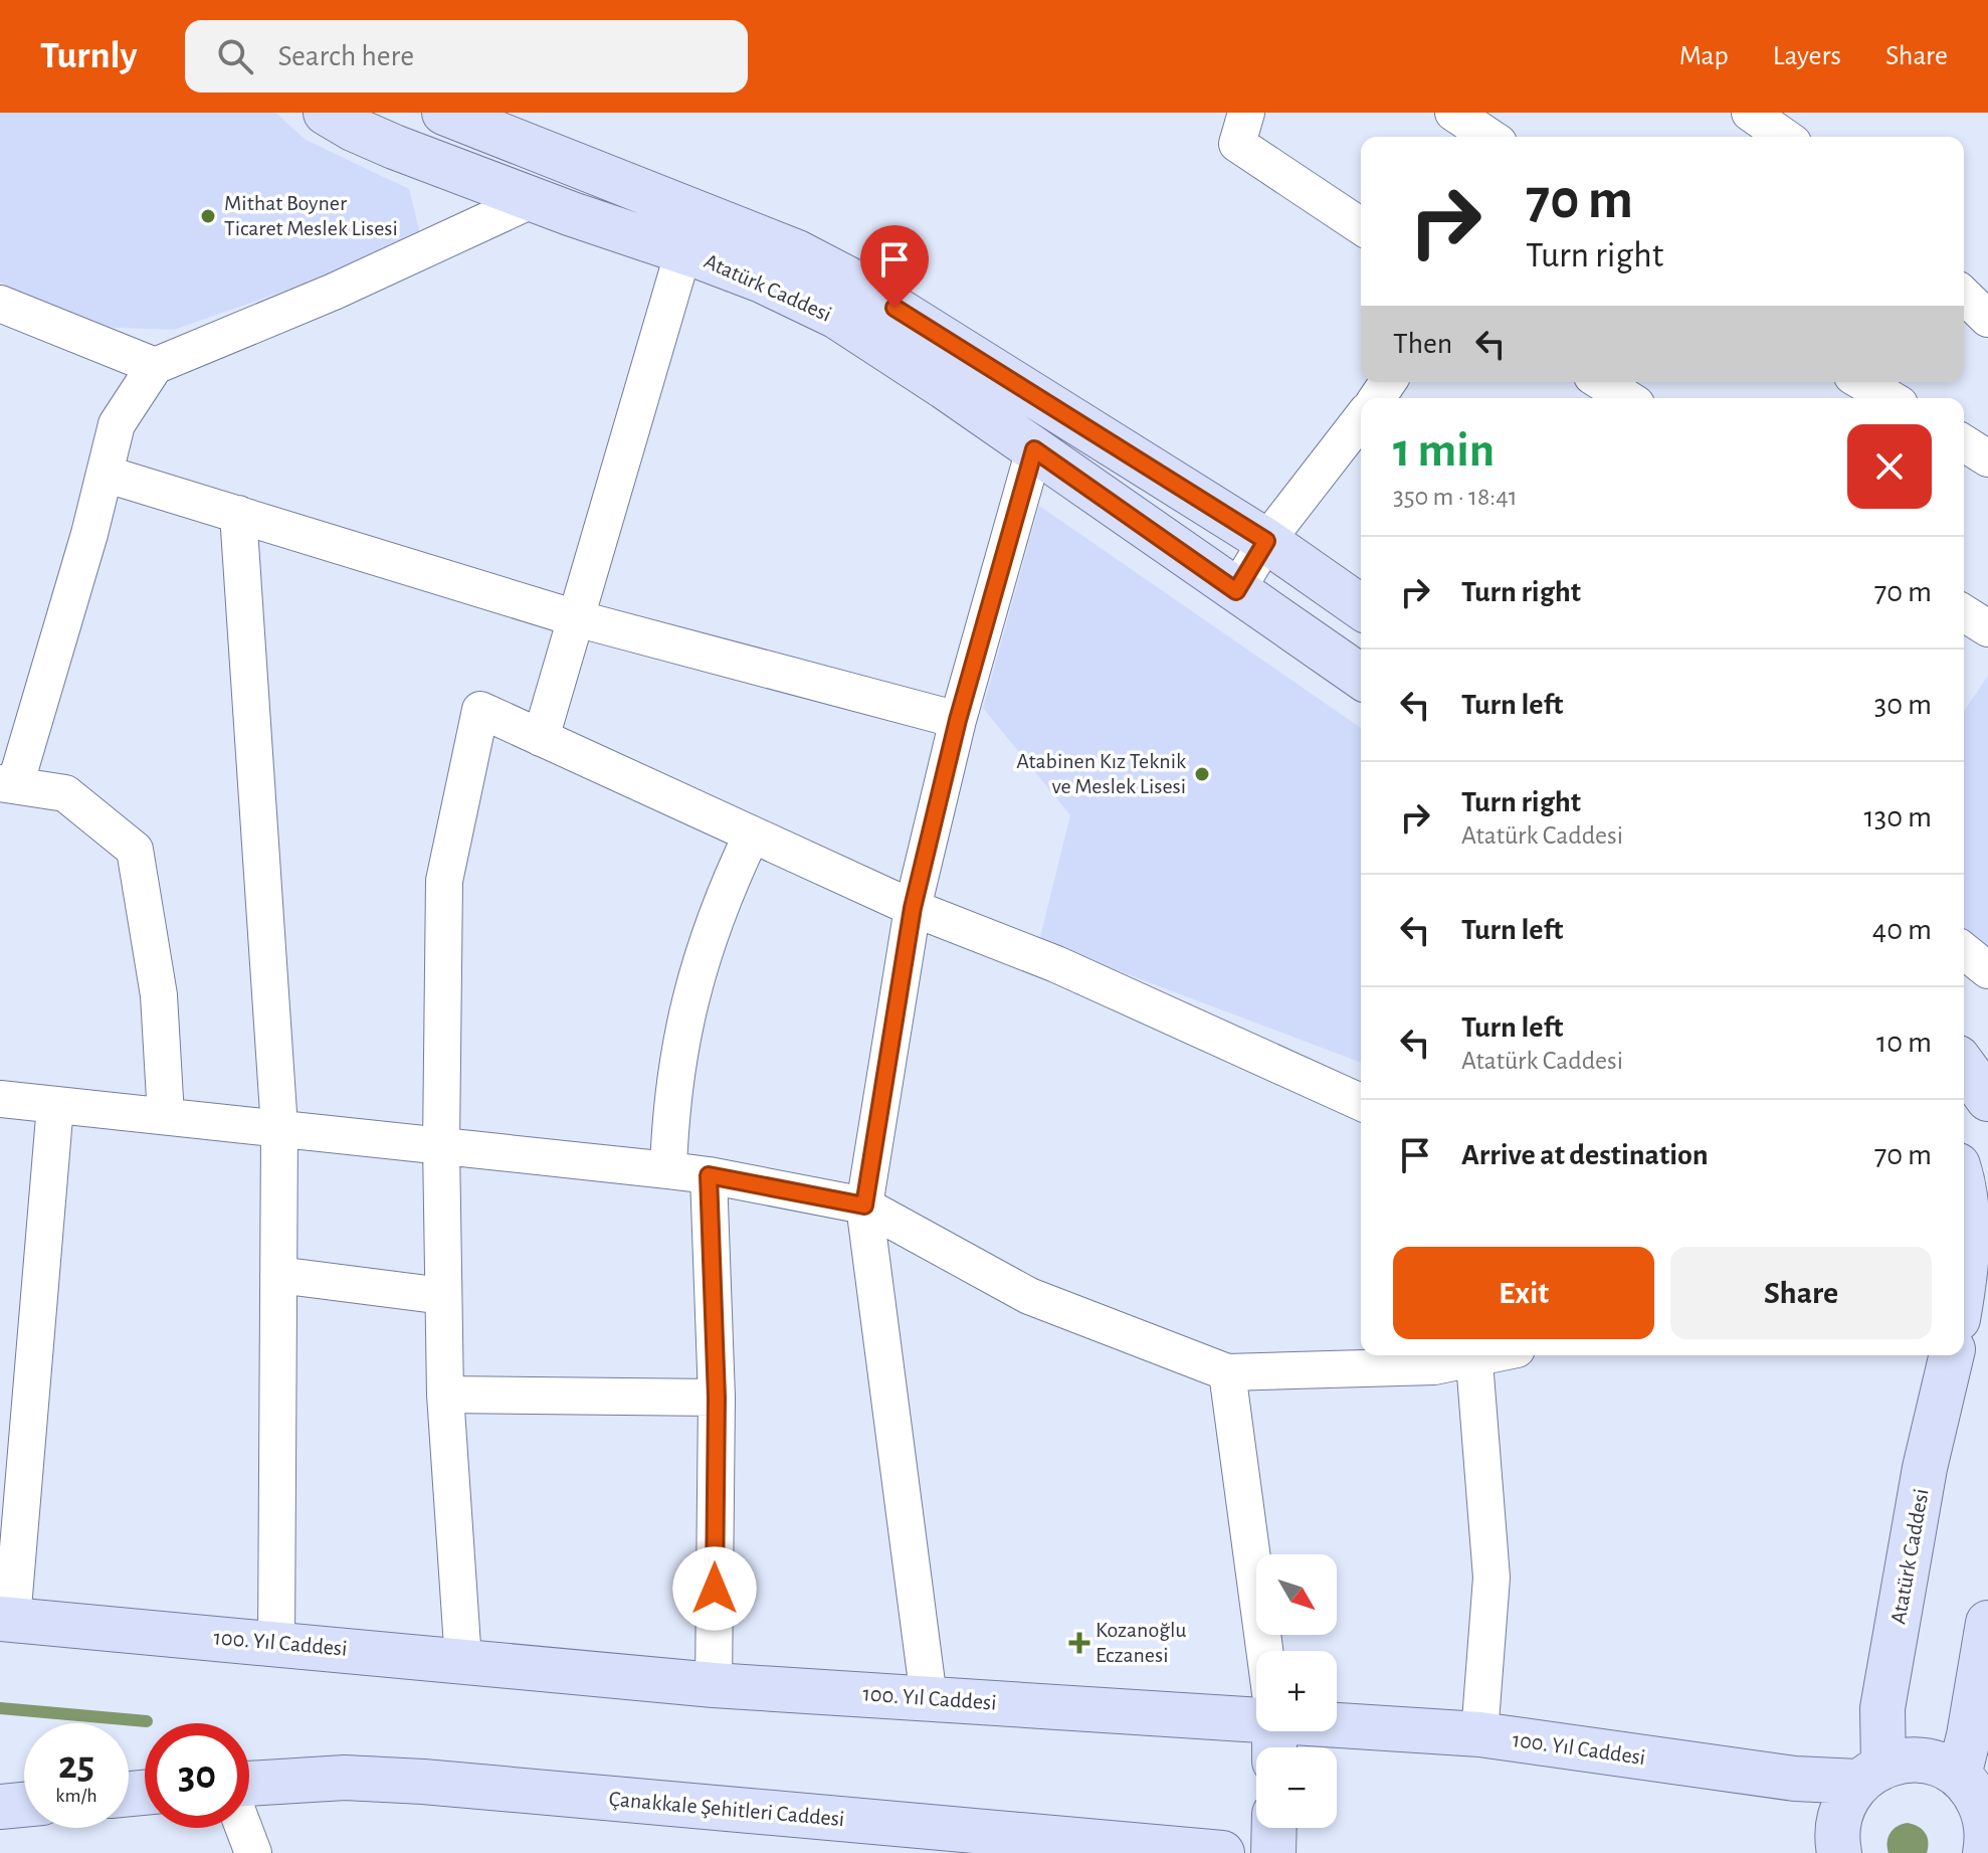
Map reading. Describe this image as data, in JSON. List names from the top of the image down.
{
  "streets": {
    "main road": ["Atatürk Caddesi", "100. Yıl Caddesi", "Çanakkale Şehitleri Caddesi"]
  },
  "crossings": [
    ["Atatürk Caddesi", "100. Yıl Caddesi"]
  ],
  "places": {
    "other": ["Mithat Boyner Ticaret Meslek Lisesi", "Atabinen Kız Teknik ve Meslek Lisesi"],
    "health": ["Kozanoğlu Eczanesi"]
  },
  "north": "bottom right",
  "page": {
    "header": "Turnly",
    "search": "Search here",
    "nav": ["Map", "Layers", "Share"],
    "turn": ["70 m", "Turn right"],
    "then": "Then",
    "heading": ["1 min", "350 m · 18:41"],
    "list": [
      {
        "name": "Turn right",
        "value": "70 m"
      },
      {
        "name": "Turn left",
        "value": "30 m"
      },
      {
        "name": "Turn right",
        "note": "Atatürk Caddesi",
        "value": "130 m"
      },
      {
        "name": "Turn left",
        "value": "40 m"
      },
      {
        "name": "Turn left",
        "note": "Atatürk Caddesi",
        "value": "10 m"
      },
      {
        "name": "Arrive at destination",
        "value": "70 m"
      }
    ],
    "buttons": ["Exit", "Share"],
    "map_buttons": ["+", "−"],
    "speed": "25 km/h",
    "limit": "30"
  }
}
